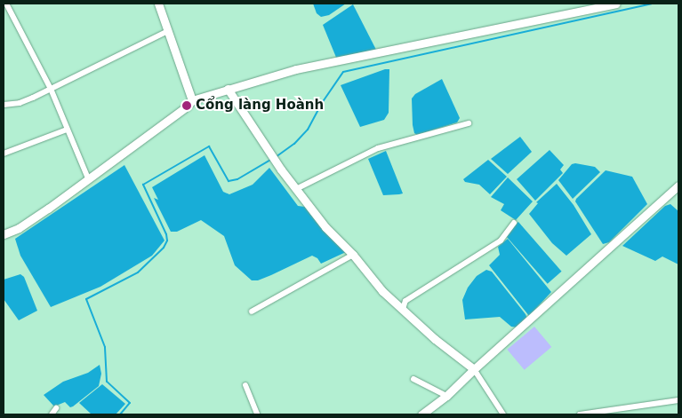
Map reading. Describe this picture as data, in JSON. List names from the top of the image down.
{
  "places": ["Cổng làng Hoành"]
}
